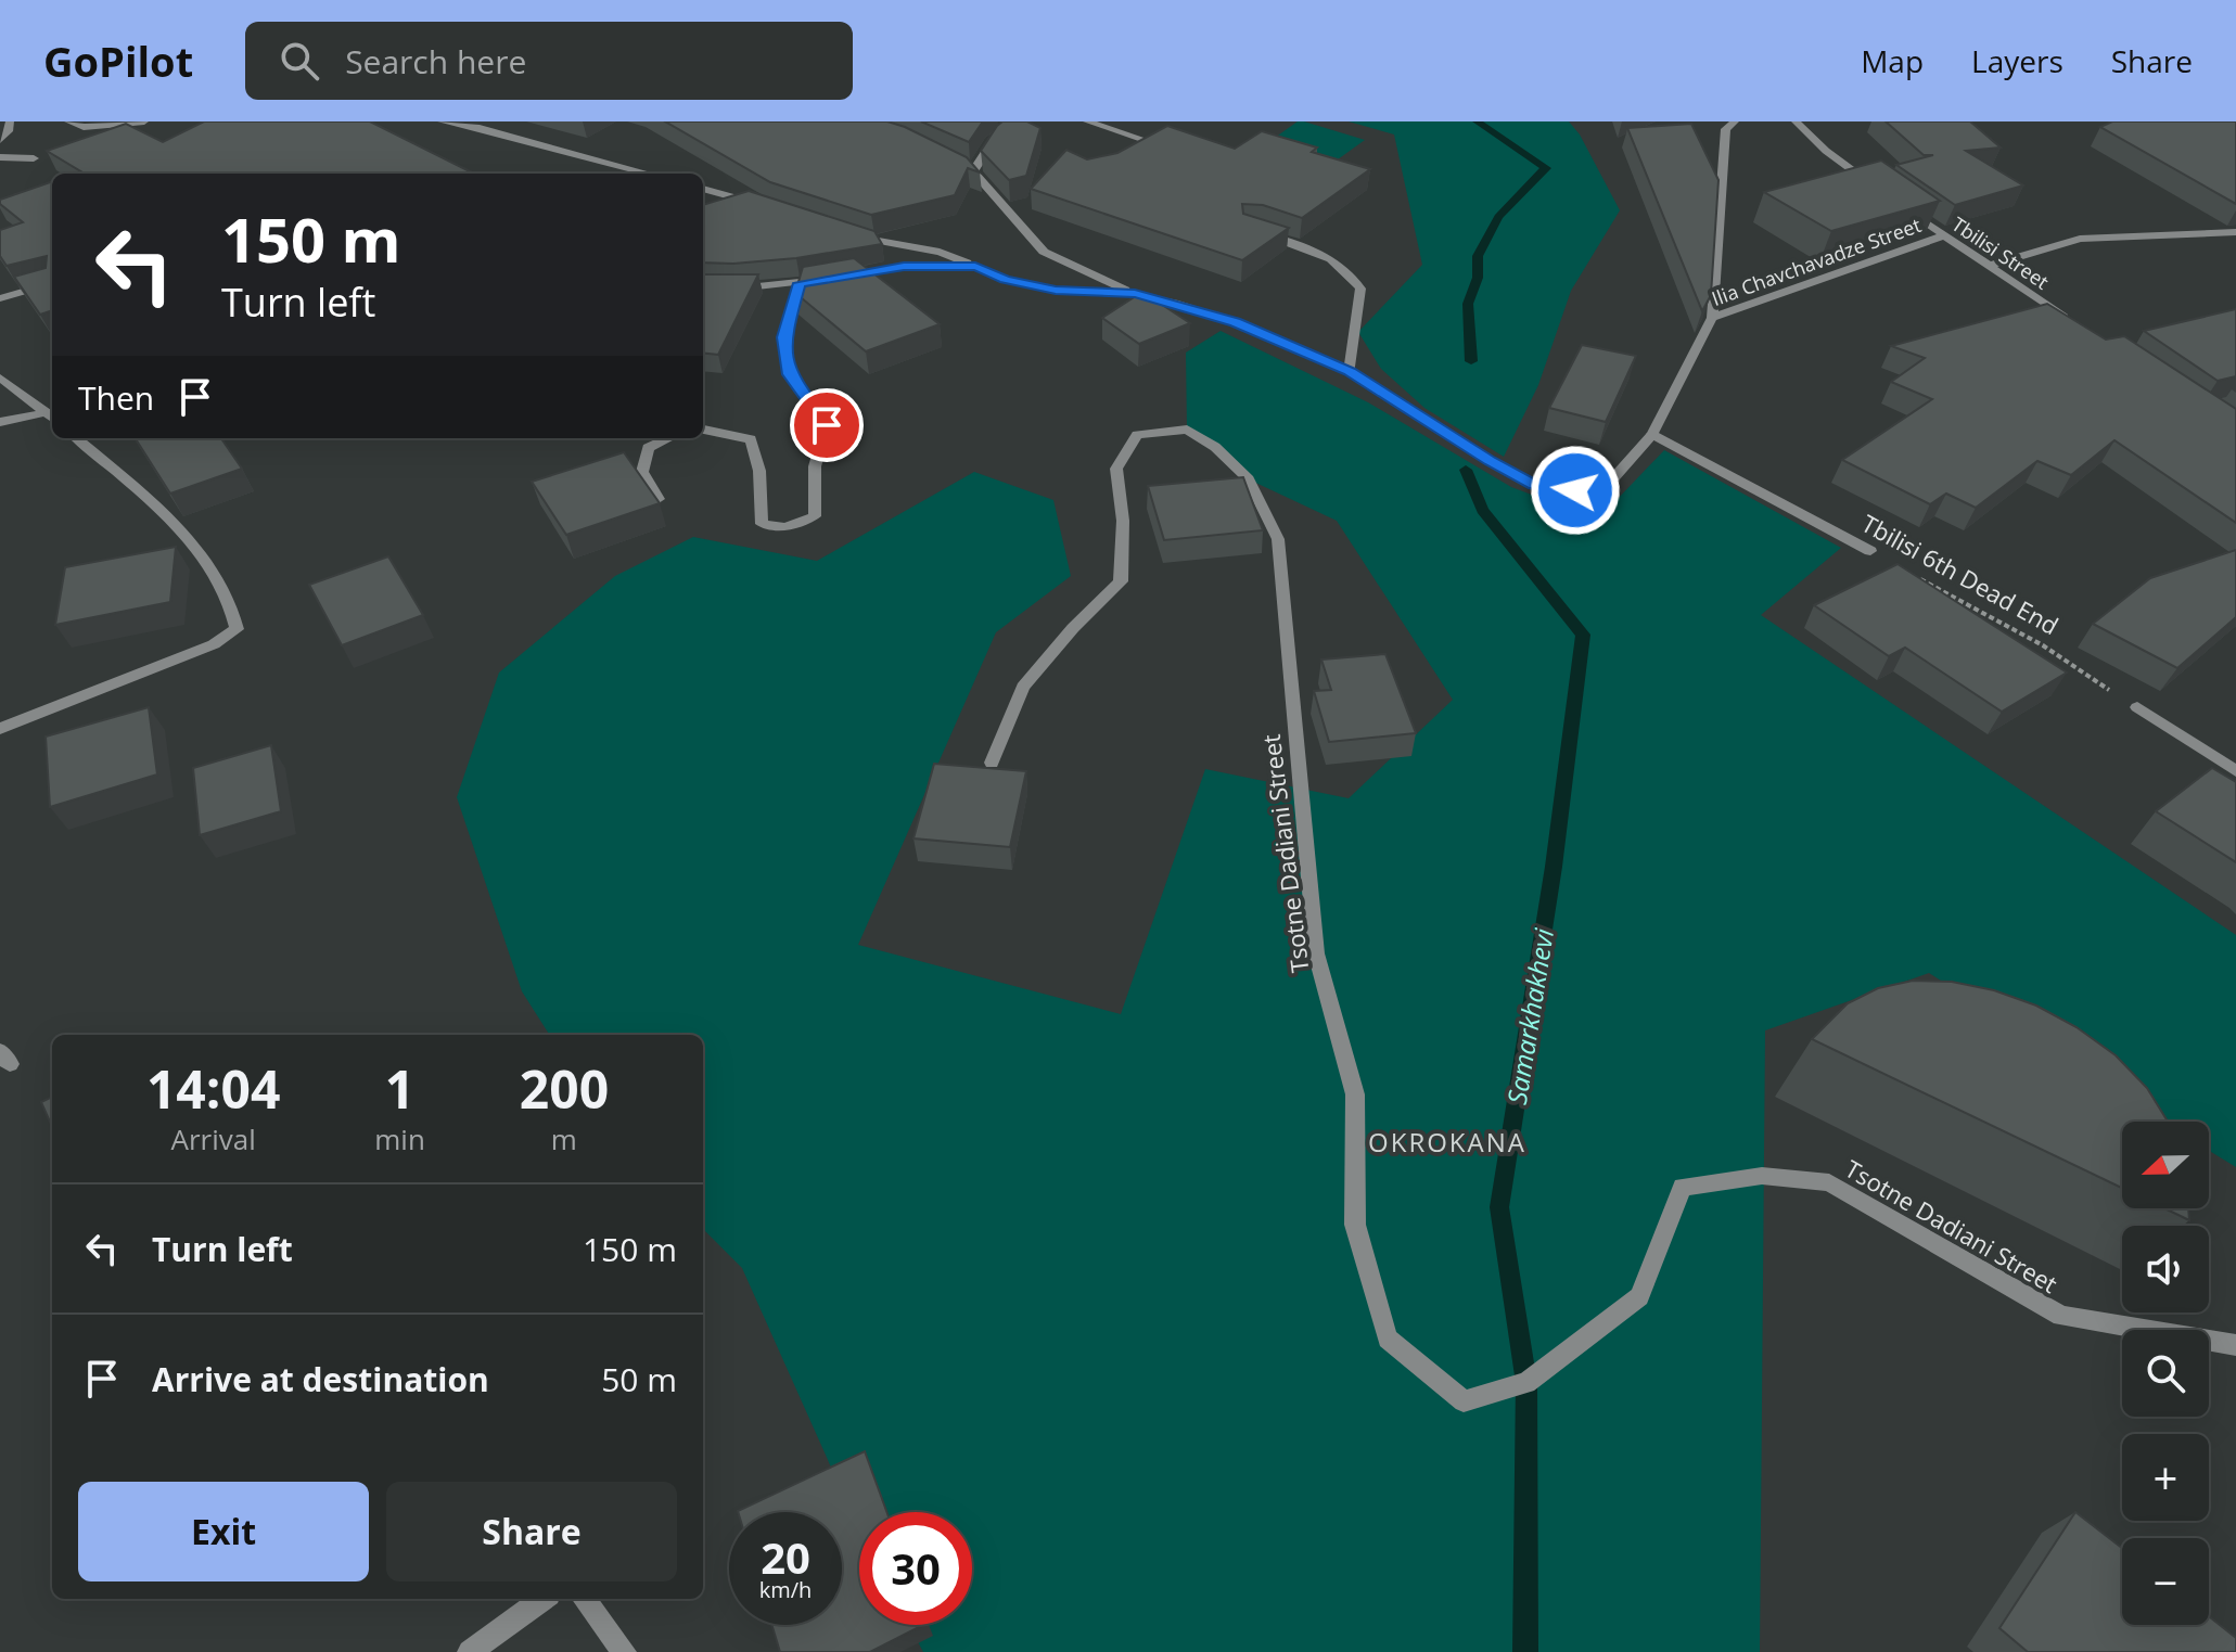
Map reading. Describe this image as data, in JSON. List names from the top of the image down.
{
  "streets": {
    "street": [
      "Tbilisi Street",
      "Ilia Chavchavadze Street",
      "Tbilisi 6th Dead End",
      "Tsotne Dadiani Street"
    ]
  },
  "crossings": [
    ["Tbilisi Street", "Ilia Chavchavadze Street"],
    ["Ilia Chavchavadze Street", "Tbilisi 6th Dead End"]
  ],
  "districts": ["OKROKANA"],
  "water": ["Samarkhakhevi"],
  "north": "left",
  "page": {
    "header": "GoPilot",
    "search": "Search here",
    "nav": ["Map", "Layers", "Share"],
    "turn": ["150 m", "Turn left"],
    "then": "Then",
    "eta": [
      "14:04",
      "Arrival",
      "1",
      "min",
      "200",
      "m"
    ],
    "map_buttons": ["+", "−"],
    "list": [
      {
        "name": "Turn left",
        "value": "150 m"
      },
      {
        "name": "Arrive at destination",
        "value": "50 m"
      }
    ],
    "buttons": ["Exit", "Share"],
    "speed": "20 km/h",
    "limit": "30"
  }
}
